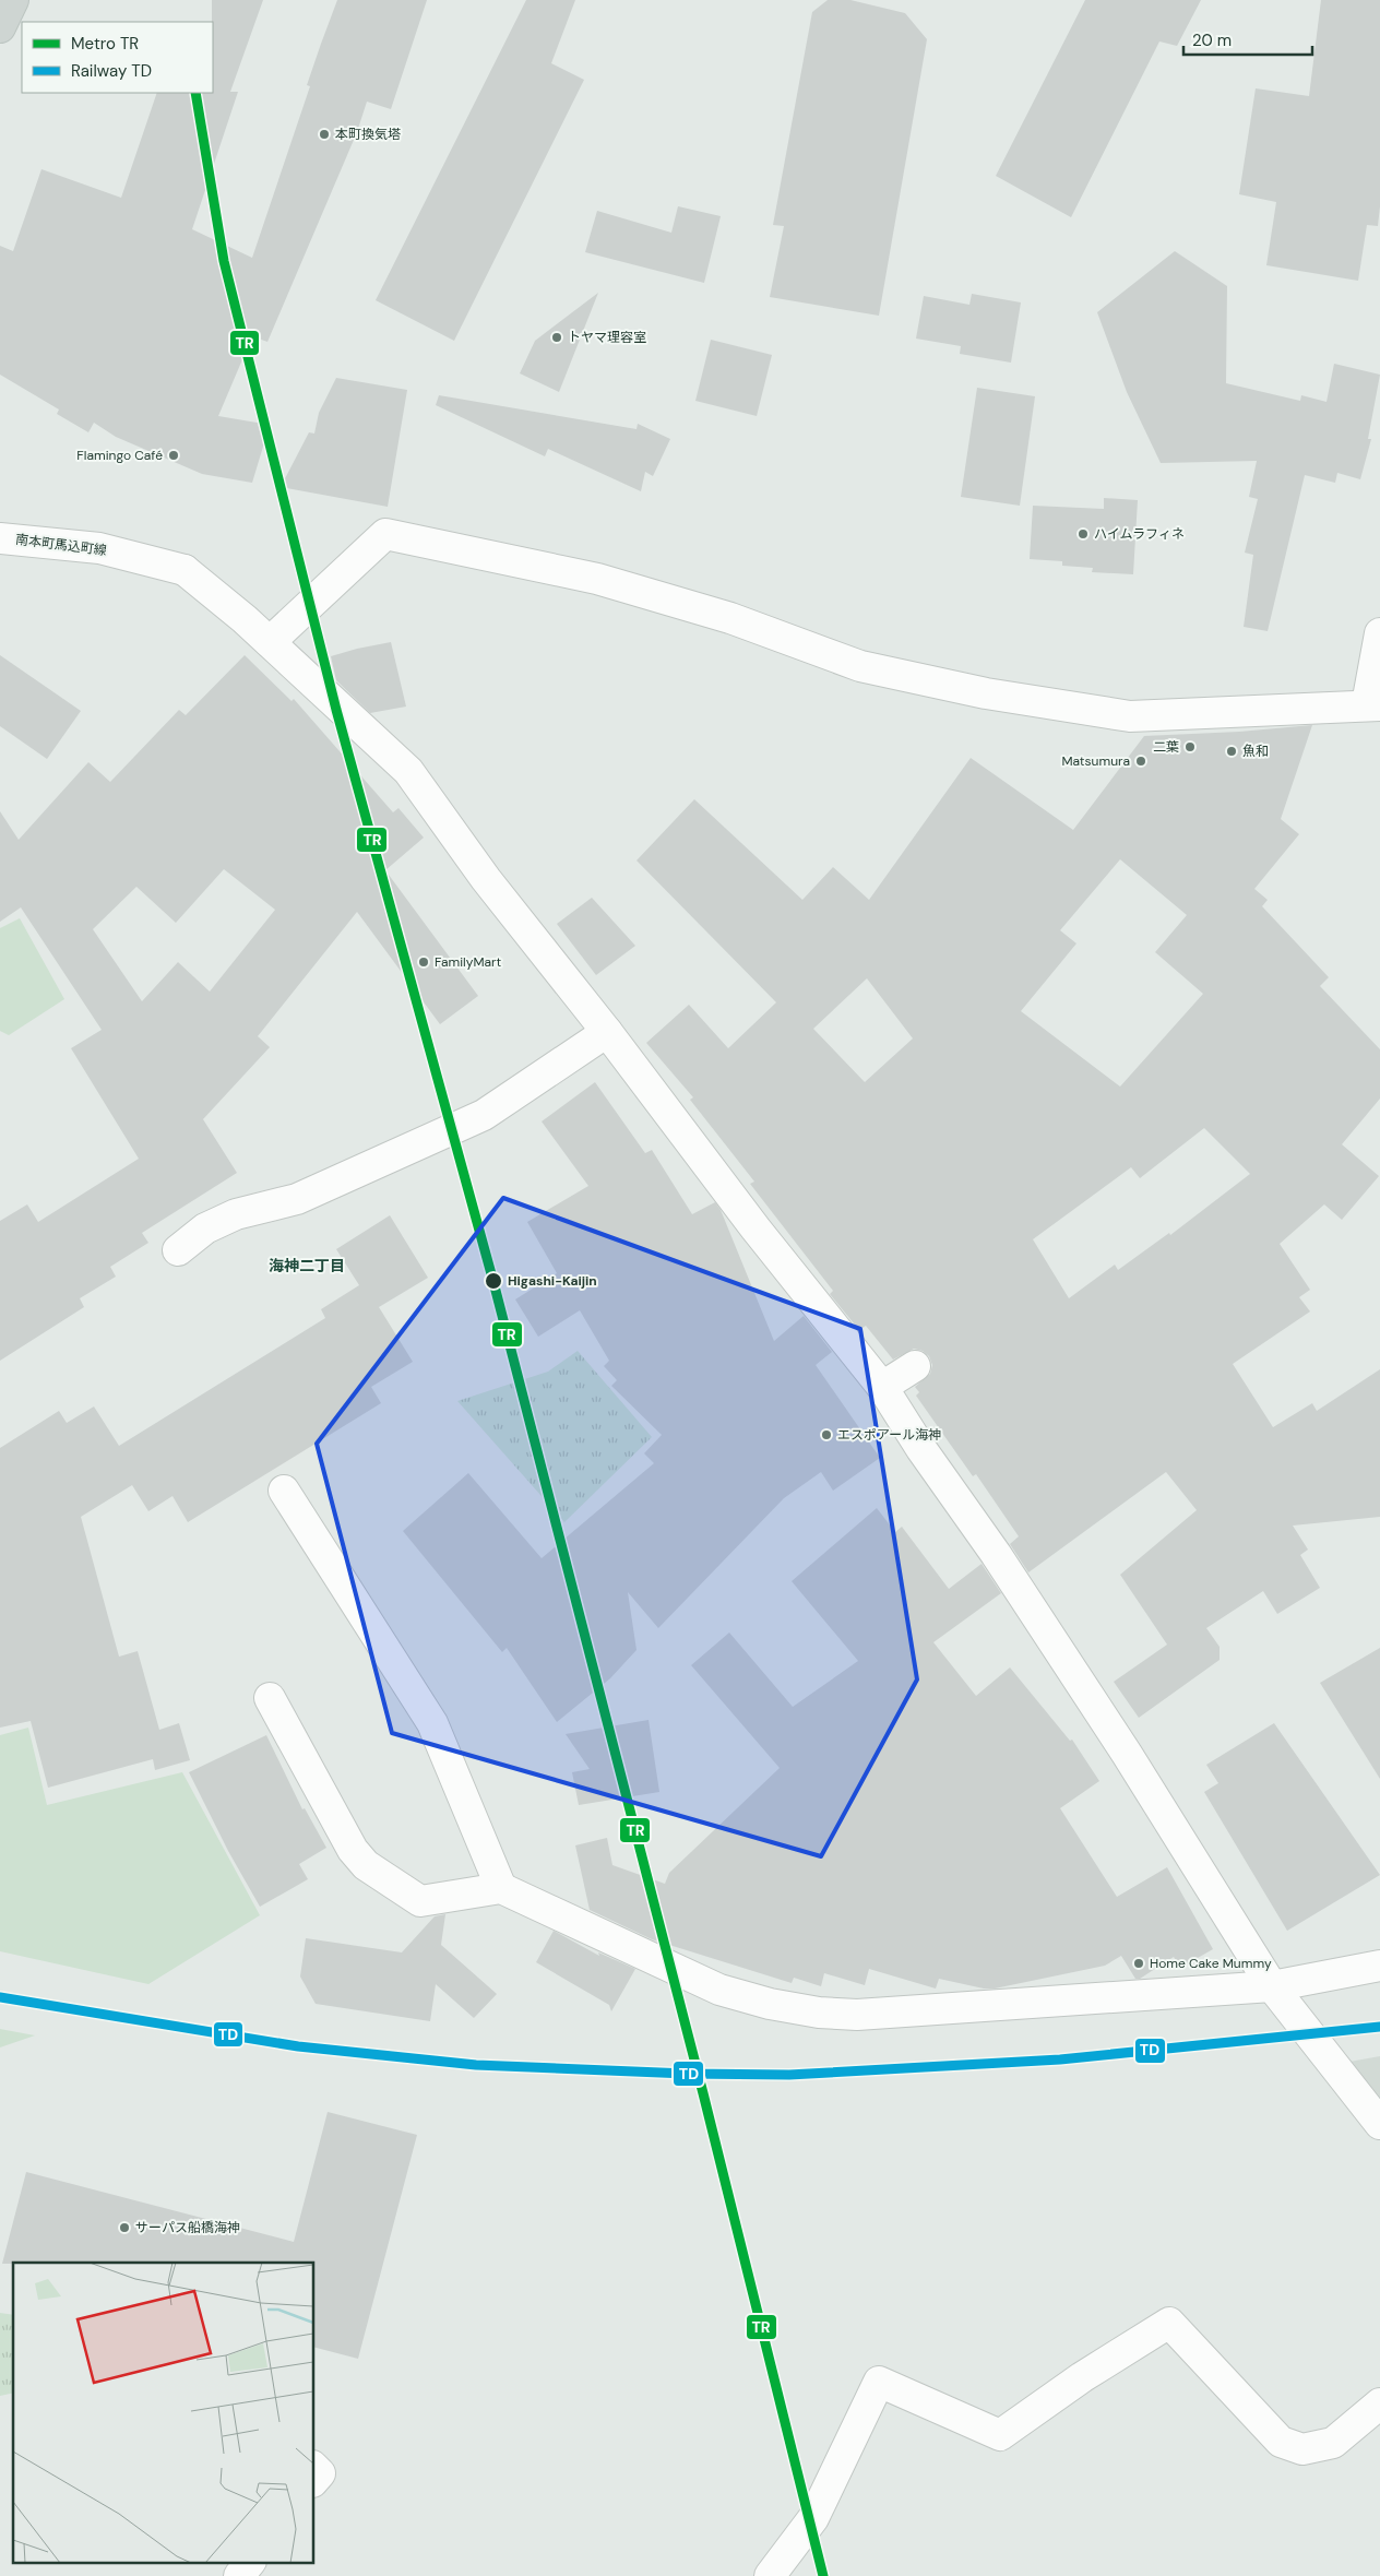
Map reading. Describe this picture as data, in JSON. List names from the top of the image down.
{
  "streets": {
    "street": ["南本町馬込町線"]
  },
  "districts": ["海神二丁目"],
  "places": [
    "本町換気塔",
    "トヤマ理容室",
    "Flamingo Café",
    "ハイムラフィネ",
    "二葉",
    "魚和",
    "Matsumura",
    "FamilyMart",
    "Higashi-Kaijin",
    "エスポアール海神",
    "Home Cake Mummy",
    "サーパス船橋海神"
  ],
  "lines": ["metro line TR", "rail line TD"],
  "legend": ["Metro TR", "Railway TD"],
  "scale_bar": "20 m"
}
